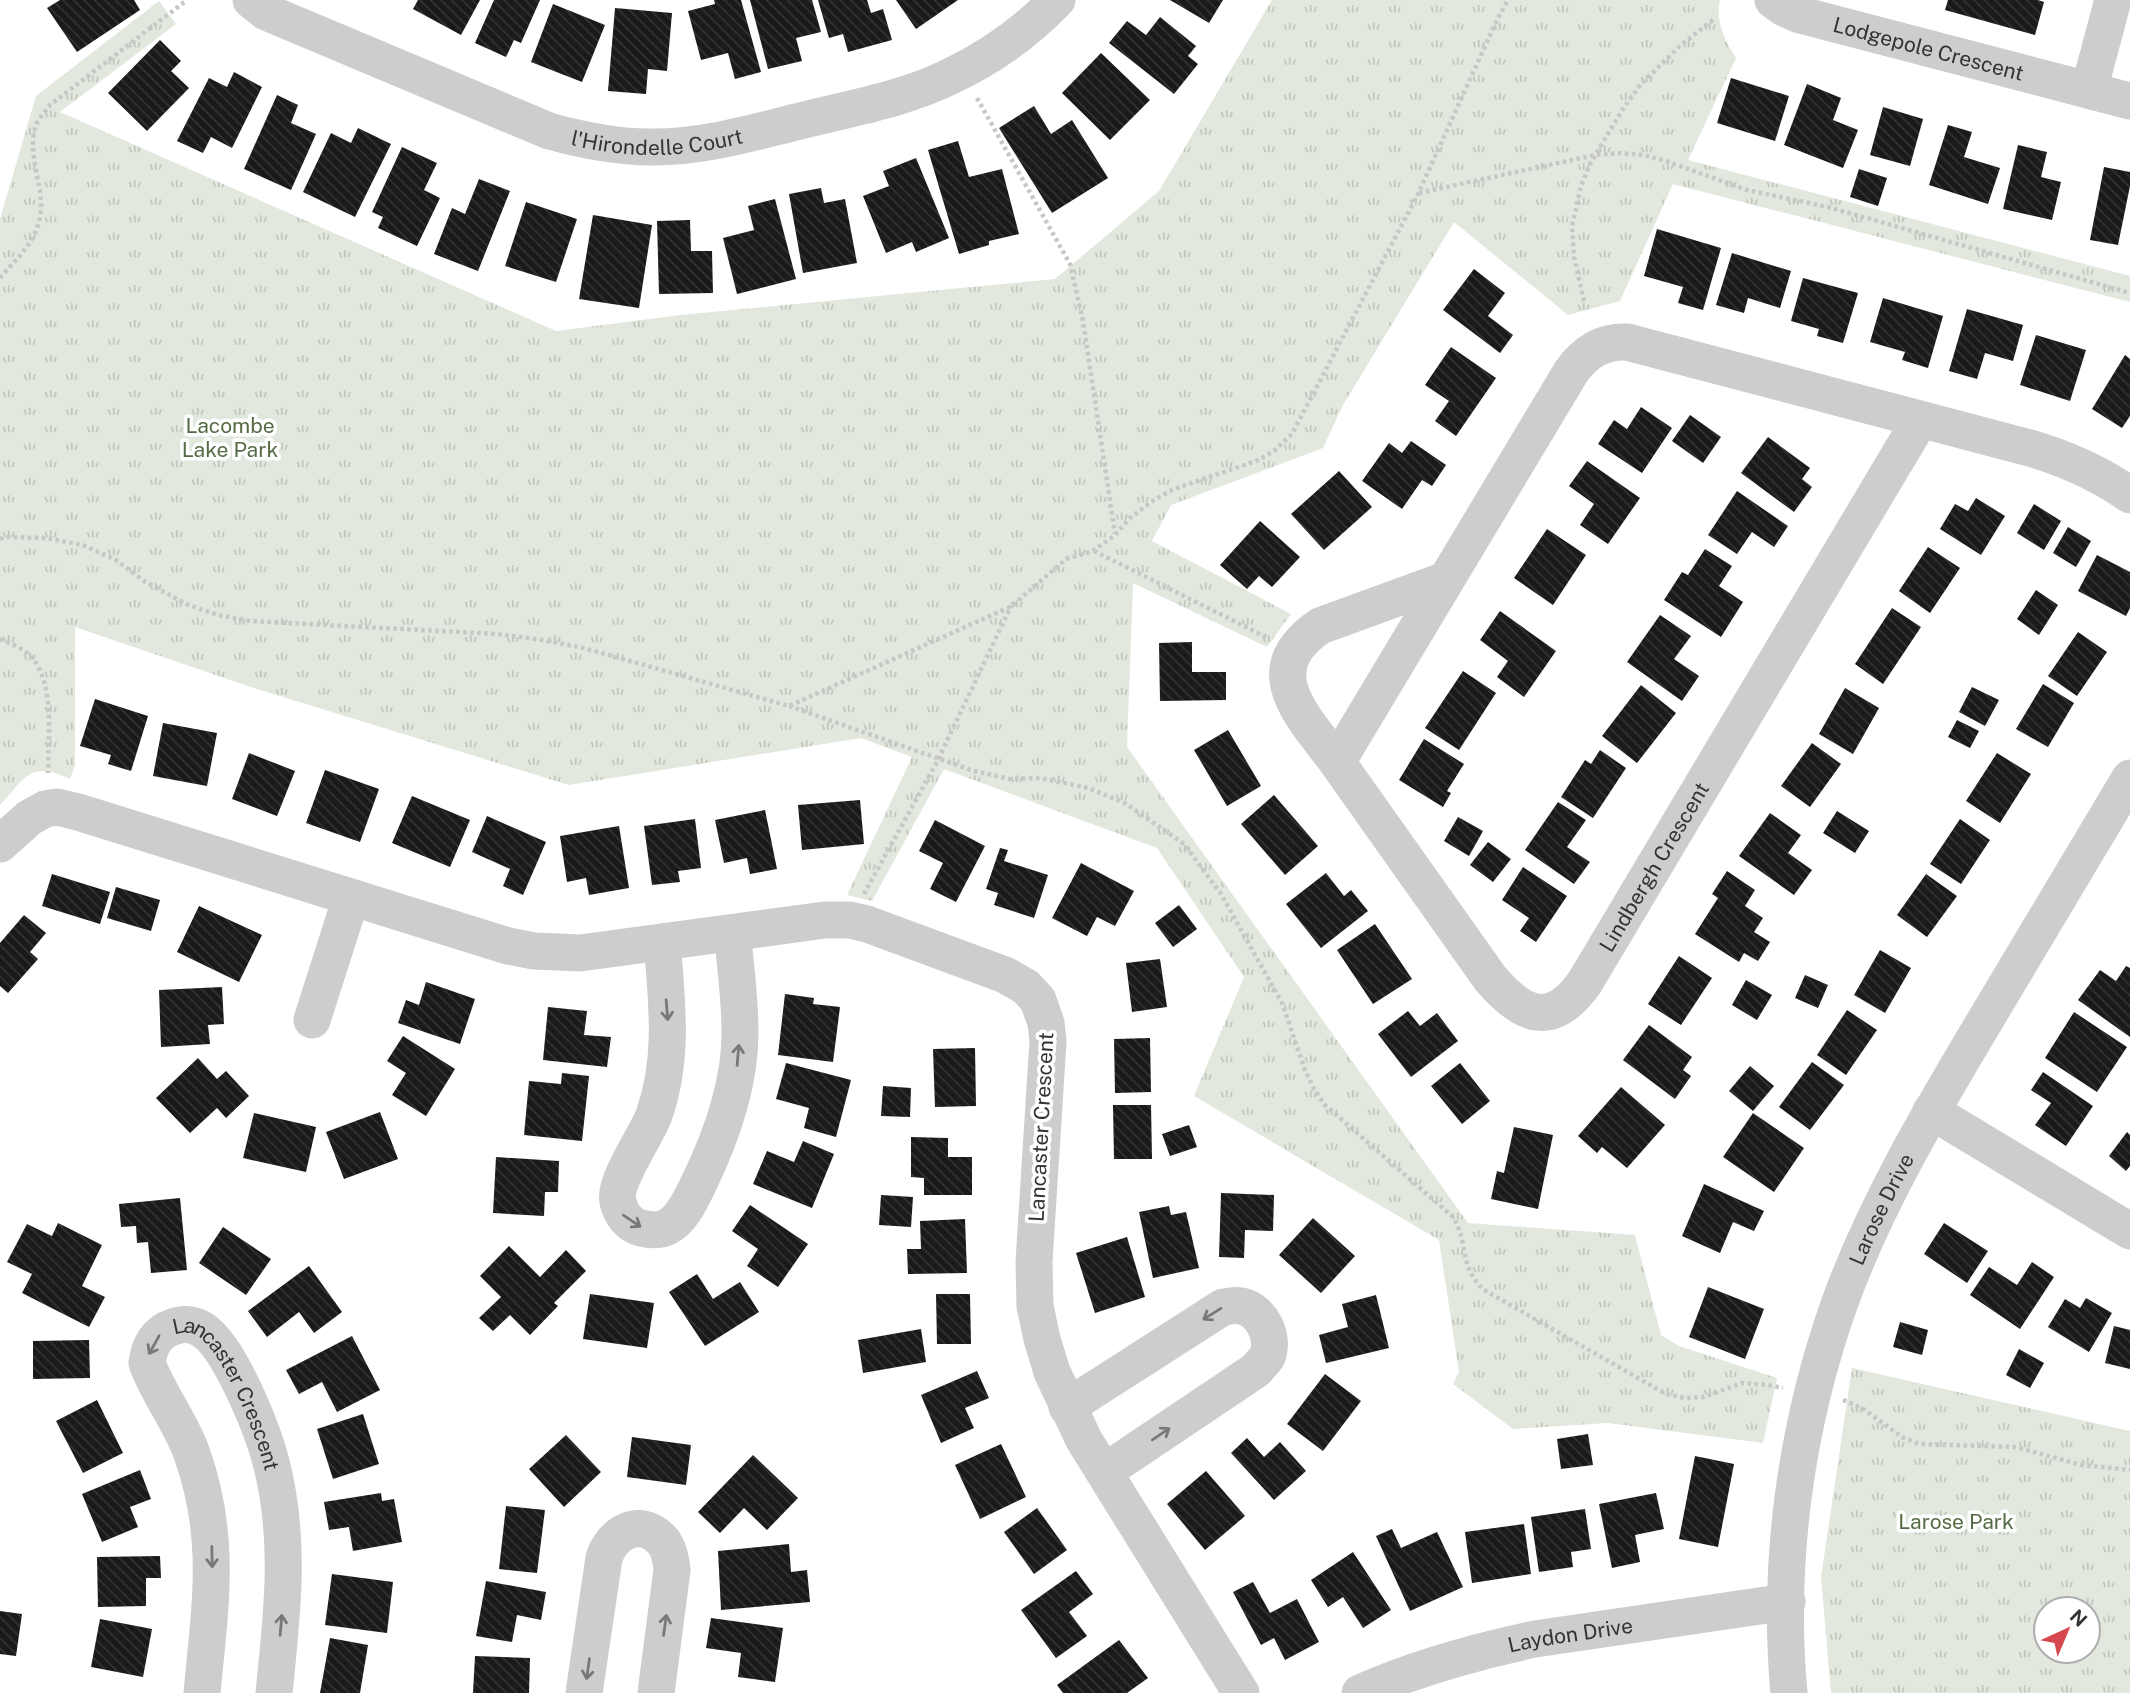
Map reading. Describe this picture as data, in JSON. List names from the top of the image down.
{
  "streets": {
    "street": [
      "Lodgepole Crescent",
      "l'Hirondelle Court",
      "Lindbergh Crescent",
      "Lancaster Crescent",
      "Larose Drive",
      "Laydon Drive"
    ]
  },
  "crossings": [
    ["Larose Drive", "Laydon Drive"]
  ],
  "parks": ["Lacombe Lake Park", "Larose Park"],
  "north": "top right"
}
